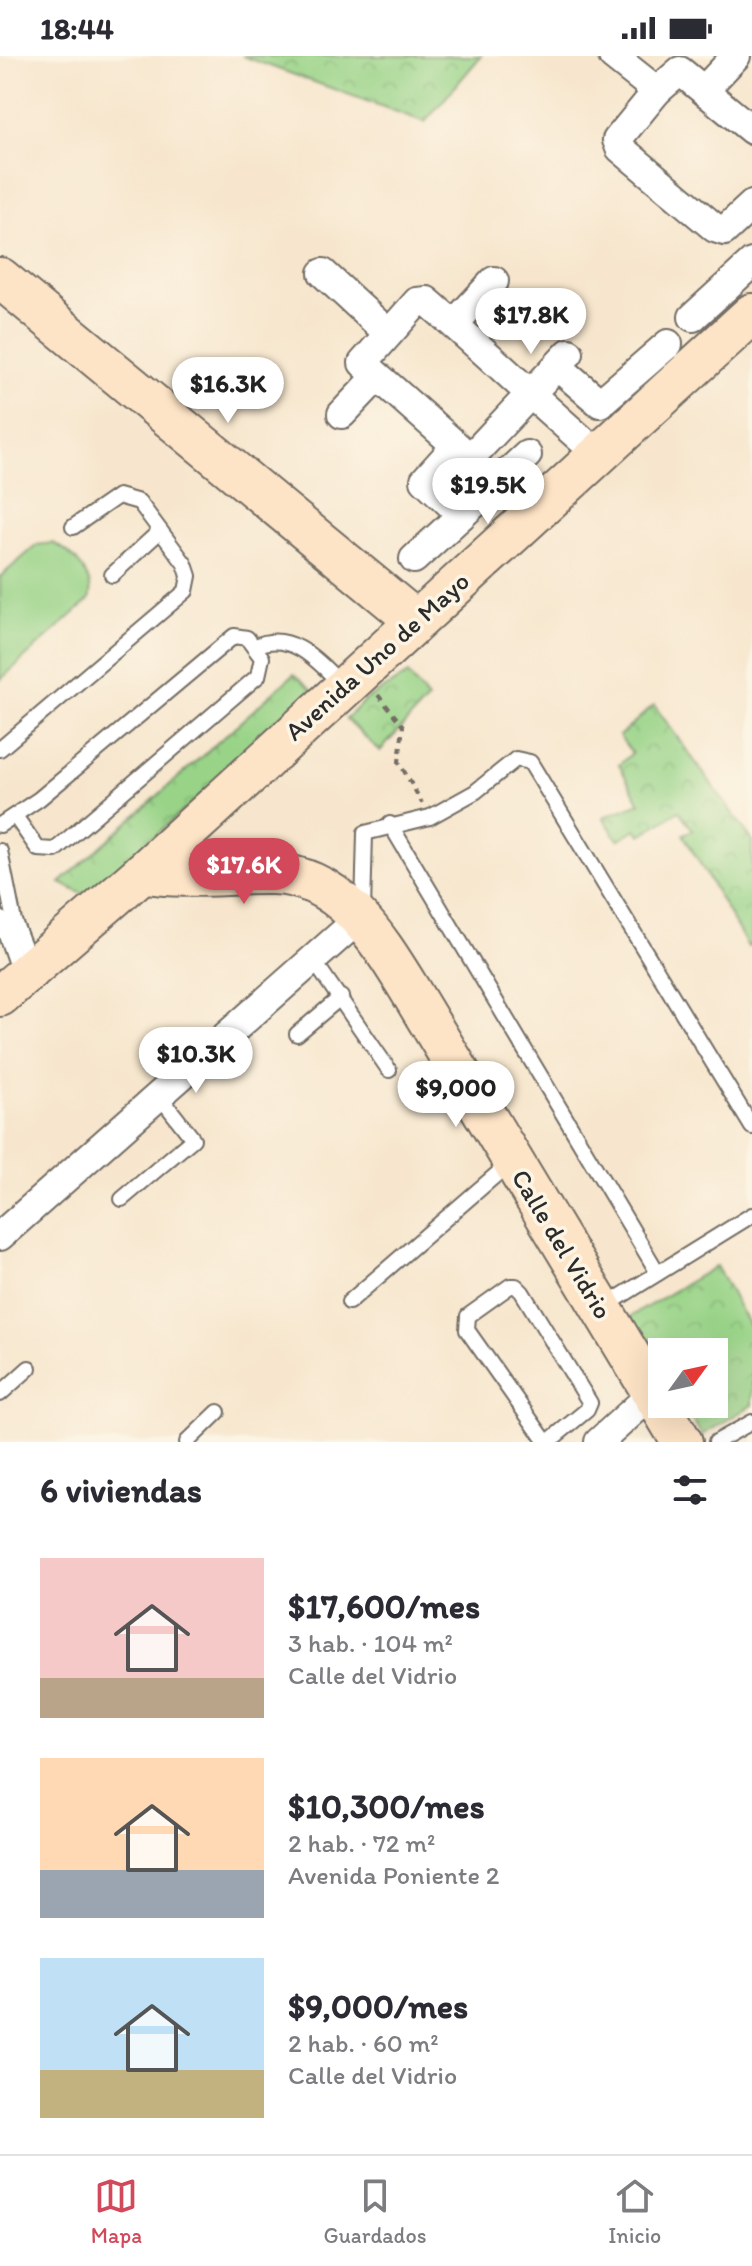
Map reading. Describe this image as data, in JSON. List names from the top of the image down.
{
  "streets": {
    "main road": ["Avenida Uno de Mayo", "Calle del Vidrio"]
  },
  "crossings": [
    ["Avenida Uno de Mayo", "Calle del Vidrio"]
  ],
  "north": "top right",
  "page": {
    "status": "18:44",
    "price": [
      "$17.8K",
      "$16.3K",
      "$19.5K",
      "$17.6K",
      "$10.3K",
      "$9,000"
    ],
    "heading": "6 viviendas",
    "list": [
      {
        "name": "$17,600/mes",
        "note": "3 hab. · 104 m² · Calle del Vidrio"
      },
      {
        "name": "$10,300/mes",
        "note": "2 hab. · 72 m² · Avenida Poniente 2"
      },
      {
        "name": "$9,000/mes",
        "note": "2 hab. · 60 m² · Calle del Vidrio"
      }
    ],
    "tabs": ["Mapa", "Guardados", "Inicio"]
  }
}
